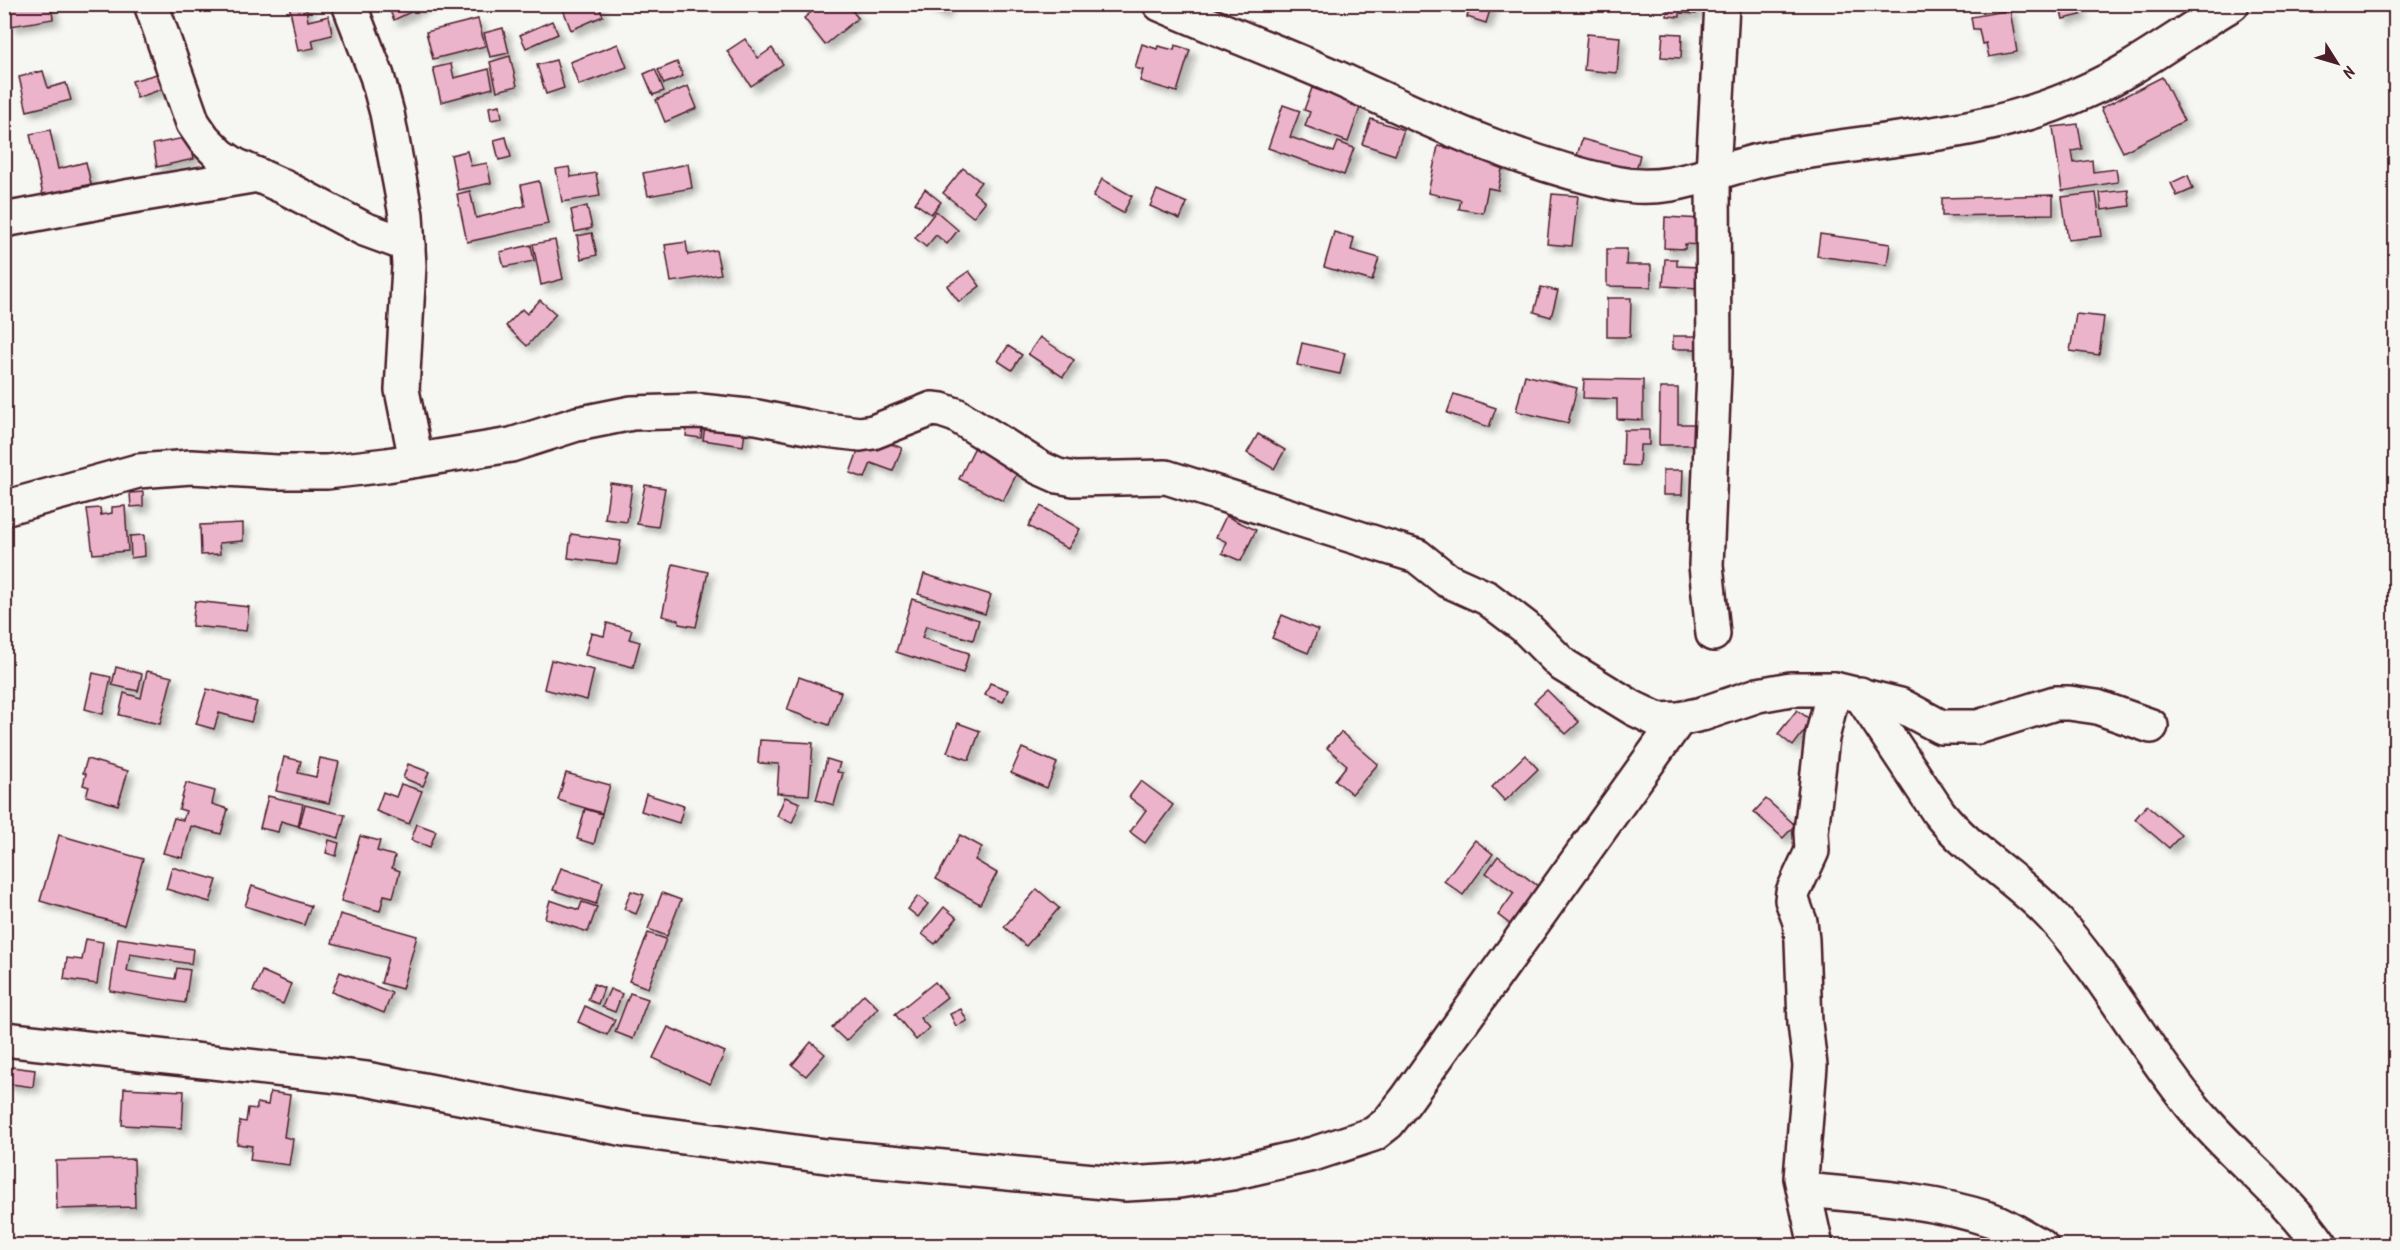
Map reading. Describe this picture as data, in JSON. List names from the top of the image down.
{
  "north": "bottom right"
}
